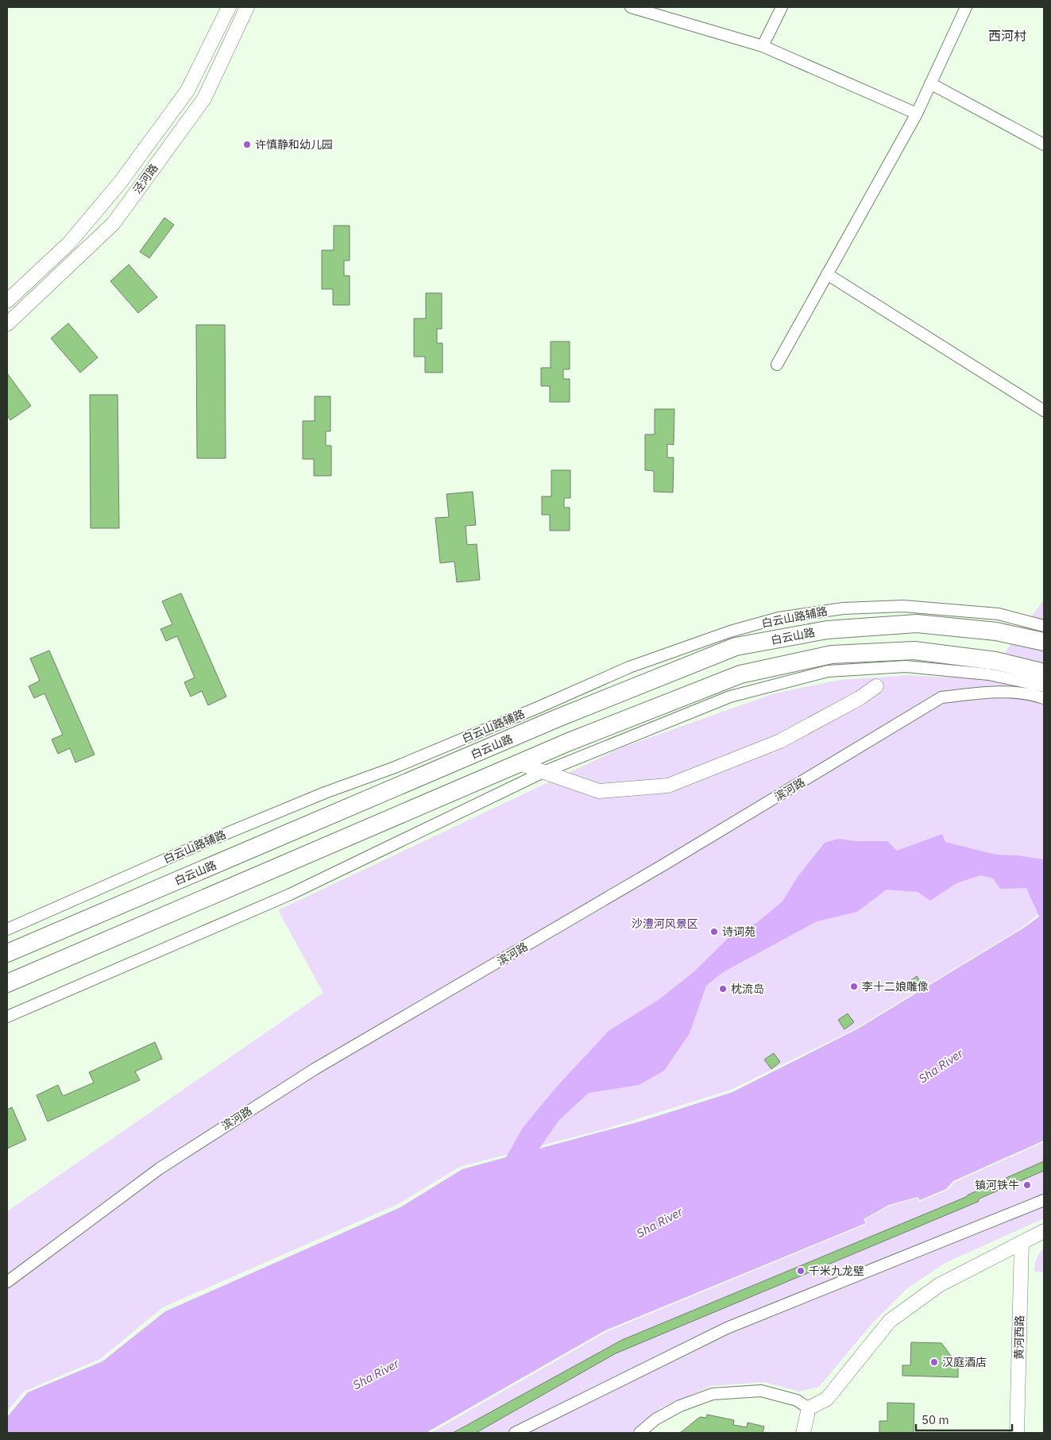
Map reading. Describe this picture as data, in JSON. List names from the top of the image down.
{
  "streets": {
    "highway": ["白云山路"],
    "street": [
      "泾河路",
      "白云山路辅路",
      "滨河路",
      "黄河西路"
    ]
  },
  "districts": ["西河村"],
  "water": ["Sha River"],
  "parks": ["沙澧河风景区"],
  "places": [
    "许慎静和幼儿园",
    "诗词苑",
    "李十二娘雕像",
    "枕流岛",
    "镇河铁牛",
    "千米九龙壁",
    "汉庭酒店"
  ],
  "scale_bar": "50 m"
}
